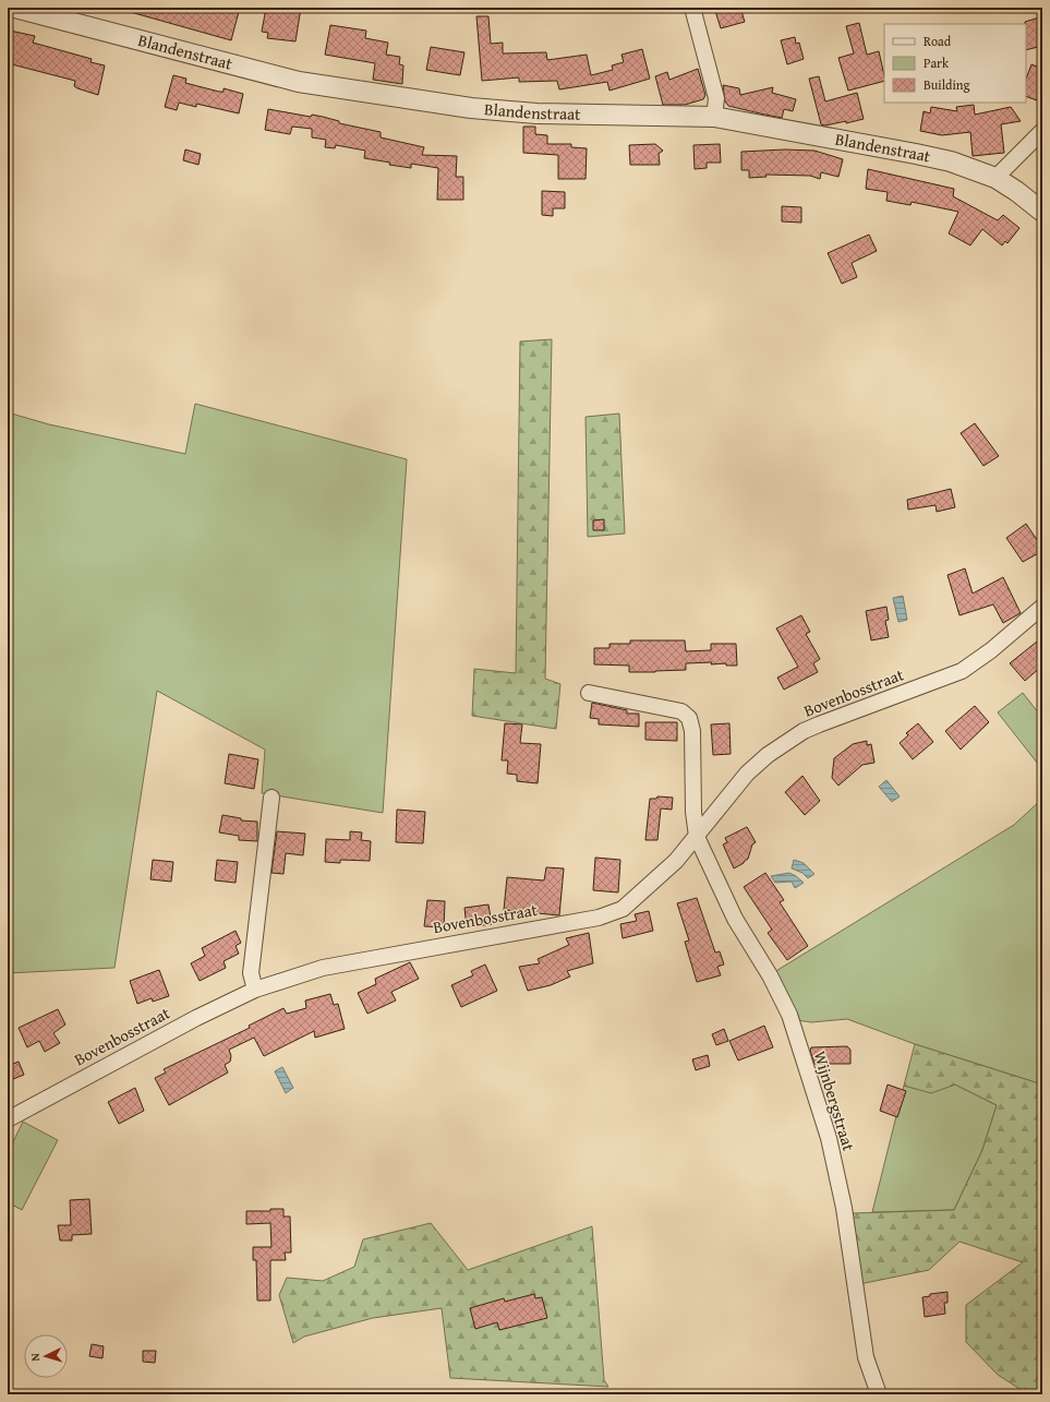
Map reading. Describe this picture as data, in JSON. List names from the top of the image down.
{
  "streets": {
    "street": ["Blandenstraat", "Bovenbosstraat", "Wijnbergstraat"]
  },
  "crossings": [
    ["Bovenbosstraat", "Wijnbergstraat"]
  ],
  "legend": ["Road", "Park", "Building"],
  "north": "left"
}
